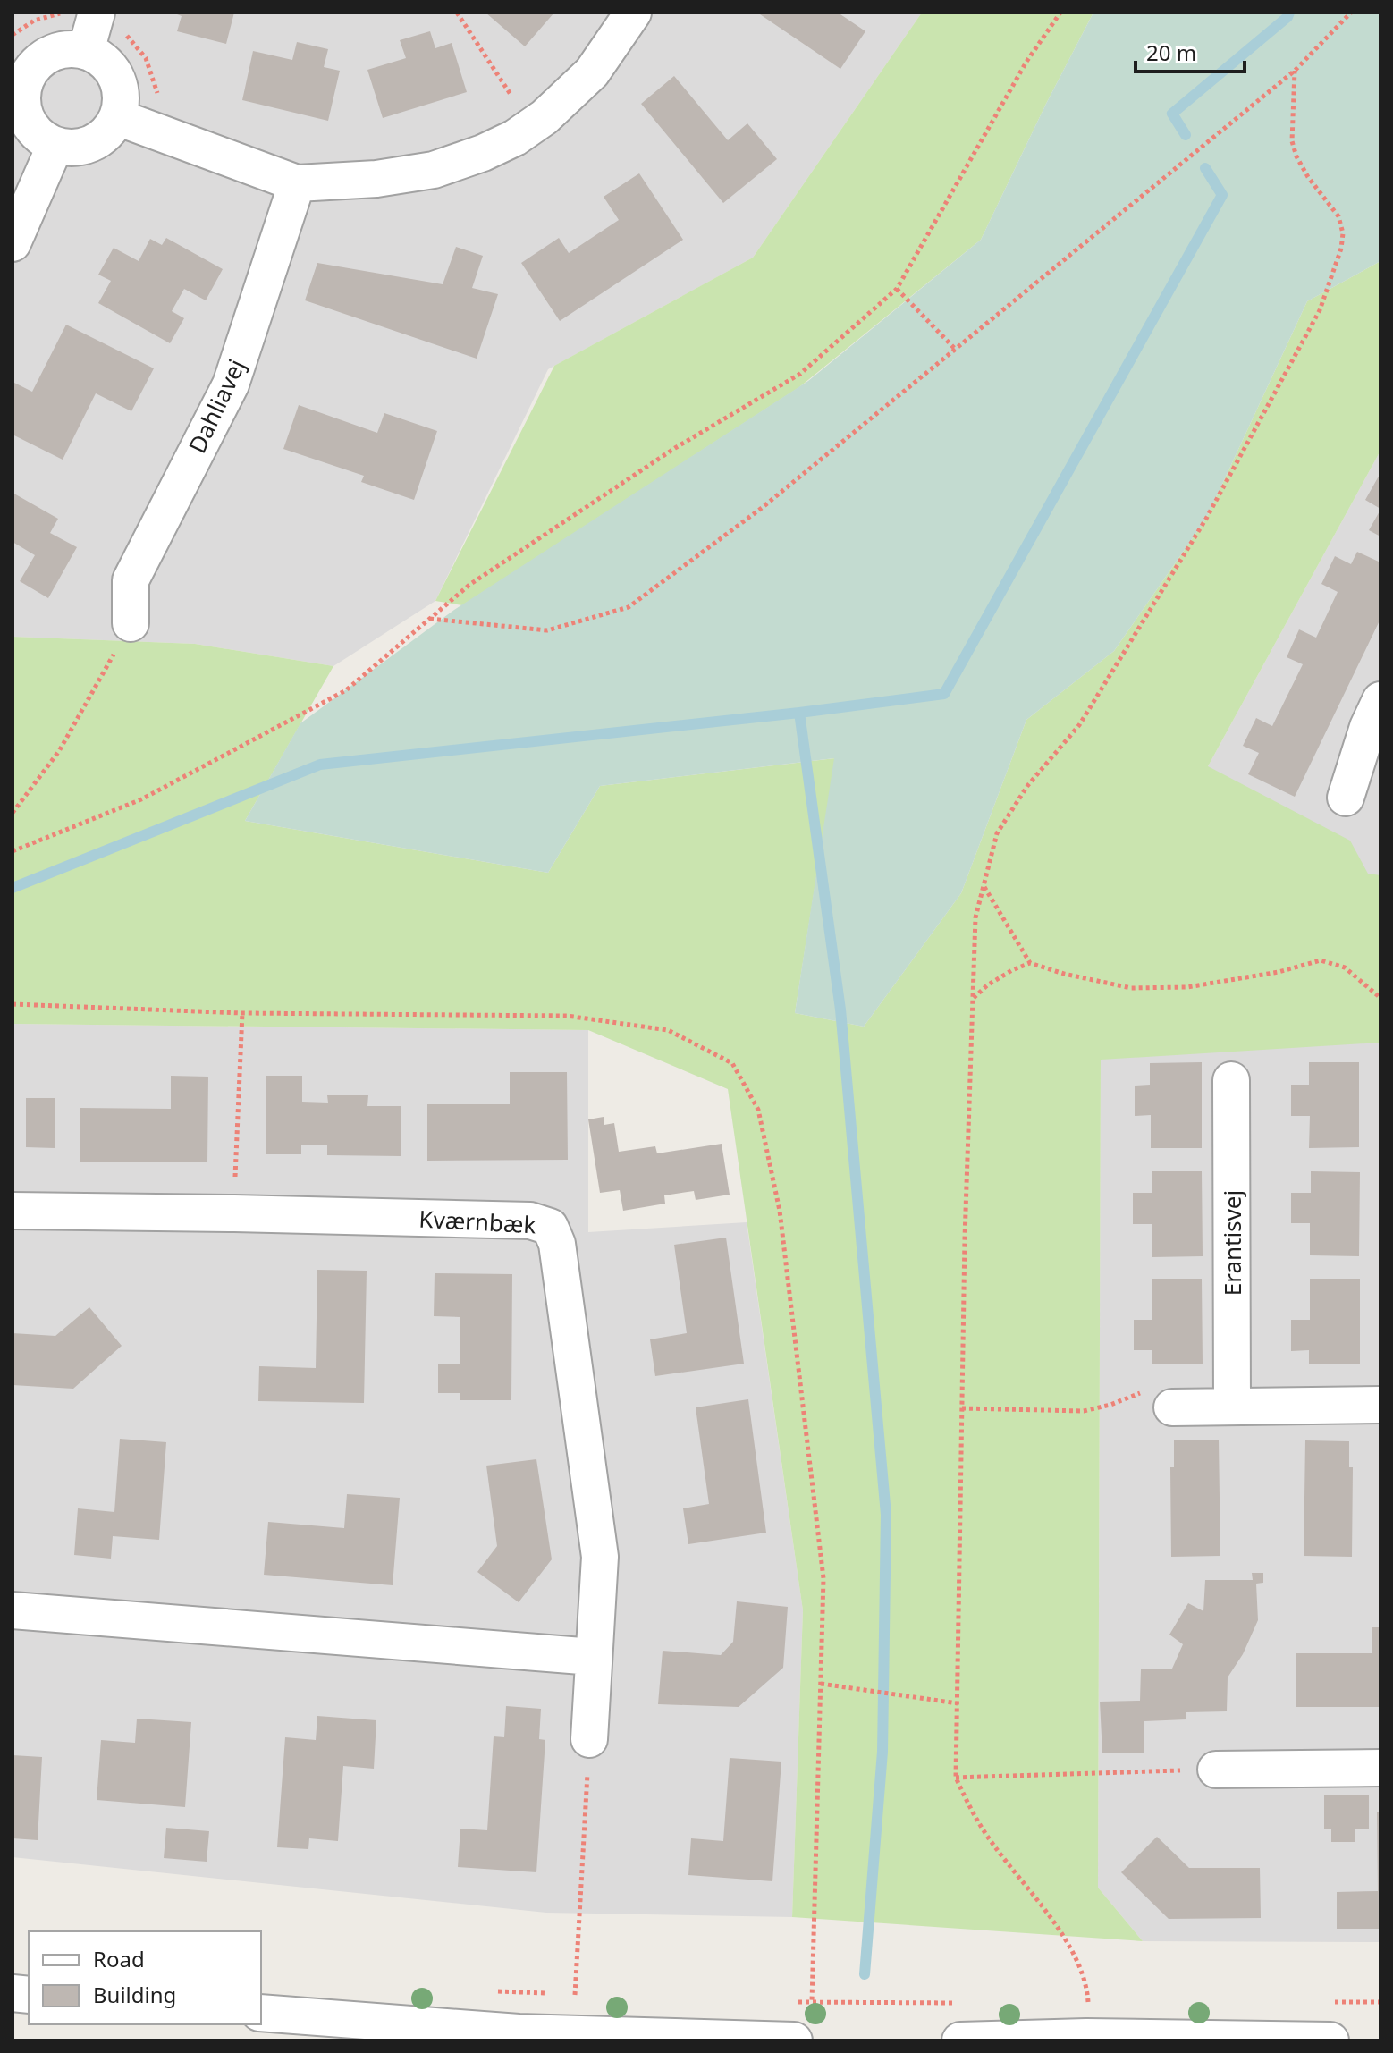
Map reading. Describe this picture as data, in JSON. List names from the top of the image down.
{
  "streets": {
    "street": ["Dahliavej", "Kværnbæk", "Erantisvej"]
  },
  "legend": ["Road", "Building"],
  "scale_bar": "20 m"
}
